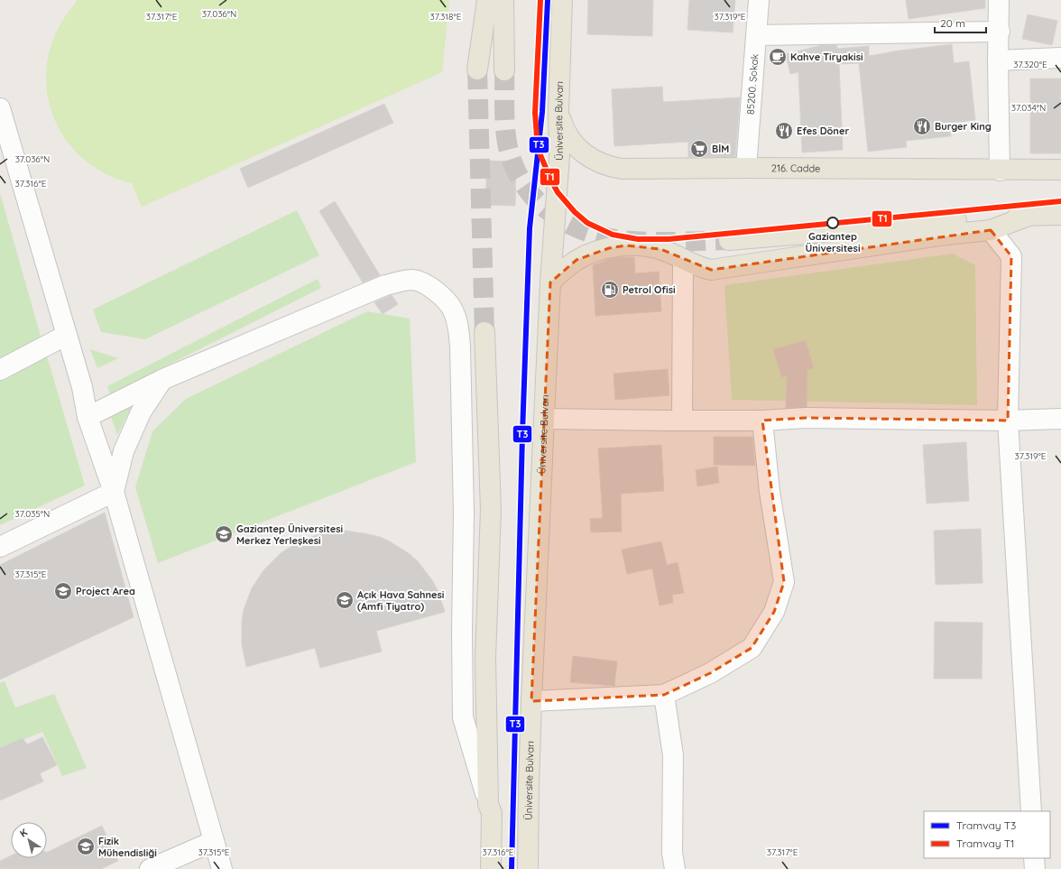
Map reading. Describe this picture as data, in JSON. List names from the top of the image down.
{
  "streets": {
    "main road": ["Üniversite Bulvarı", "216. Cadde"],
    "street": ["85200. Sokak"]
  },
  "crossings": [
    ["85200. Sokak", "216. Cadde"],
    ["Üniversite Bulvarı", "216. Cadde"]
  ],
  "places": {
    "cafe": ["Kahve Tiryakisi"],
    "restaurant": ["Burger King", "Efes Döner"],
    "supermarket": ["BİM"],
    "other": ["Gaziantep Üniversitesi"],
    "fuel station": ["Petrol Ofisi"],
    "school or university": [
      "Gaziantep Üniversitesi Merkez Yerleşkesi",
      "Project Area",
      "Açık Hava Sahnesi (Amfi Tiyatro)",
      "Fizik Mühendisliği"
    ]
  },
  "lines": ["tram line T3", "tram line T1"],
  "legend": ["Tramvay T3", "Tramvay T1"],
  "scale_bar": "20 m",
  "north": "top left",
  "coordinates": [
    "37.036°N",
    "37.317°E",
    "37.318°E",
    "37.319°E",
    "37.320°E",
    "37.034°N",
    "37.316°E",
    "37.035°N",
    "37.315°E"
  ]
}
